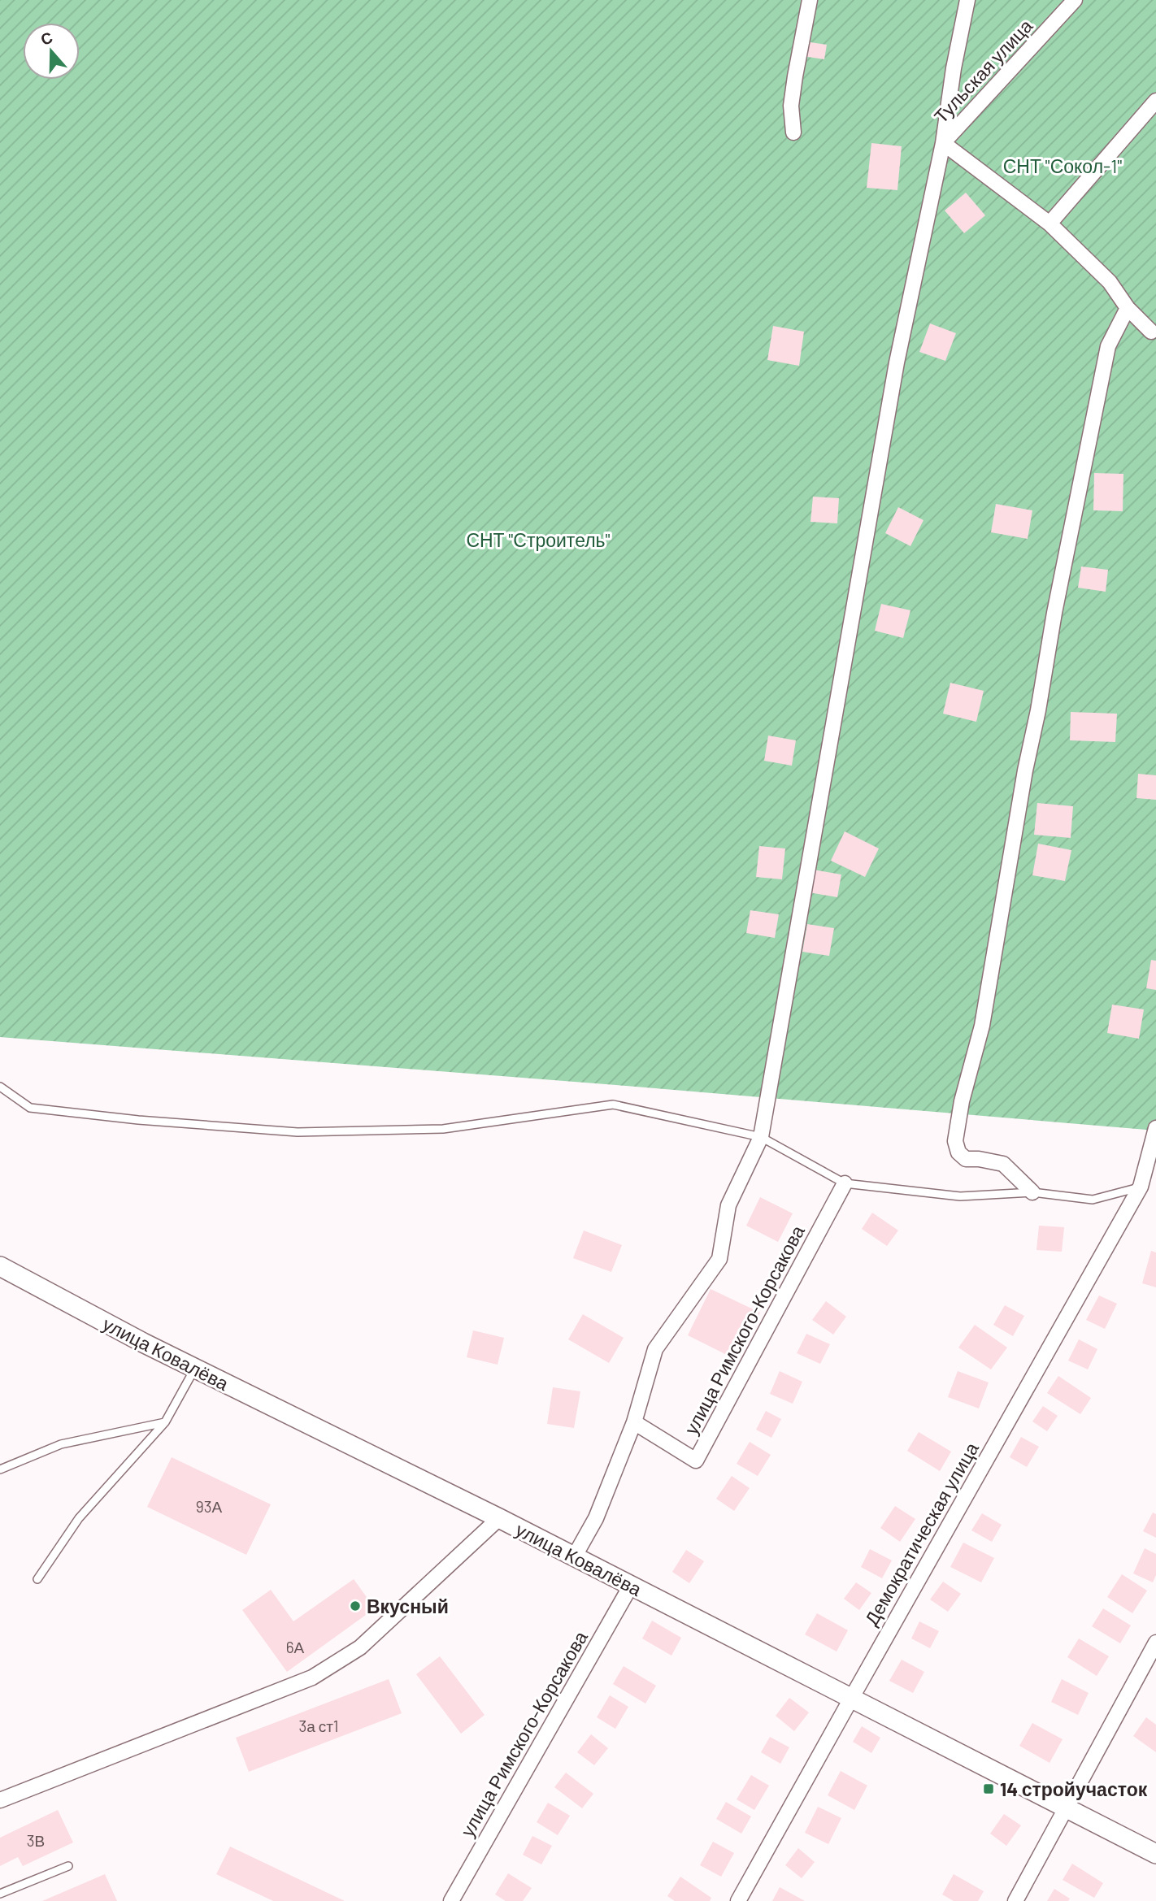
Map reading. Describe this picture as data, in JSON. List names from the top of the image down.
{
  "streets": {
    "street": [
      "Тульская улица",
      "улица Римского-Корсакова",
      "улица Ковалёва",
      "Демократическая улица"
    ]
  },
  "crossings": [
    ["улица Римского-Корсакова", "улица Ковалёва"],
    ["улица Ковалёва", "Демократическая улица"]
  ],
  "parks": ["СНТ \"Сокол-1\"", "СНТ \"Строитель\""],
  "places": {
    "other": ["Вкусный"],
    "transit": ["14 стройучасток"]
  },
  "house_numbers": [
    "93А",
    "6А",
    "3а ст1",
    "3В"
  ],
  "north": "top"
}
